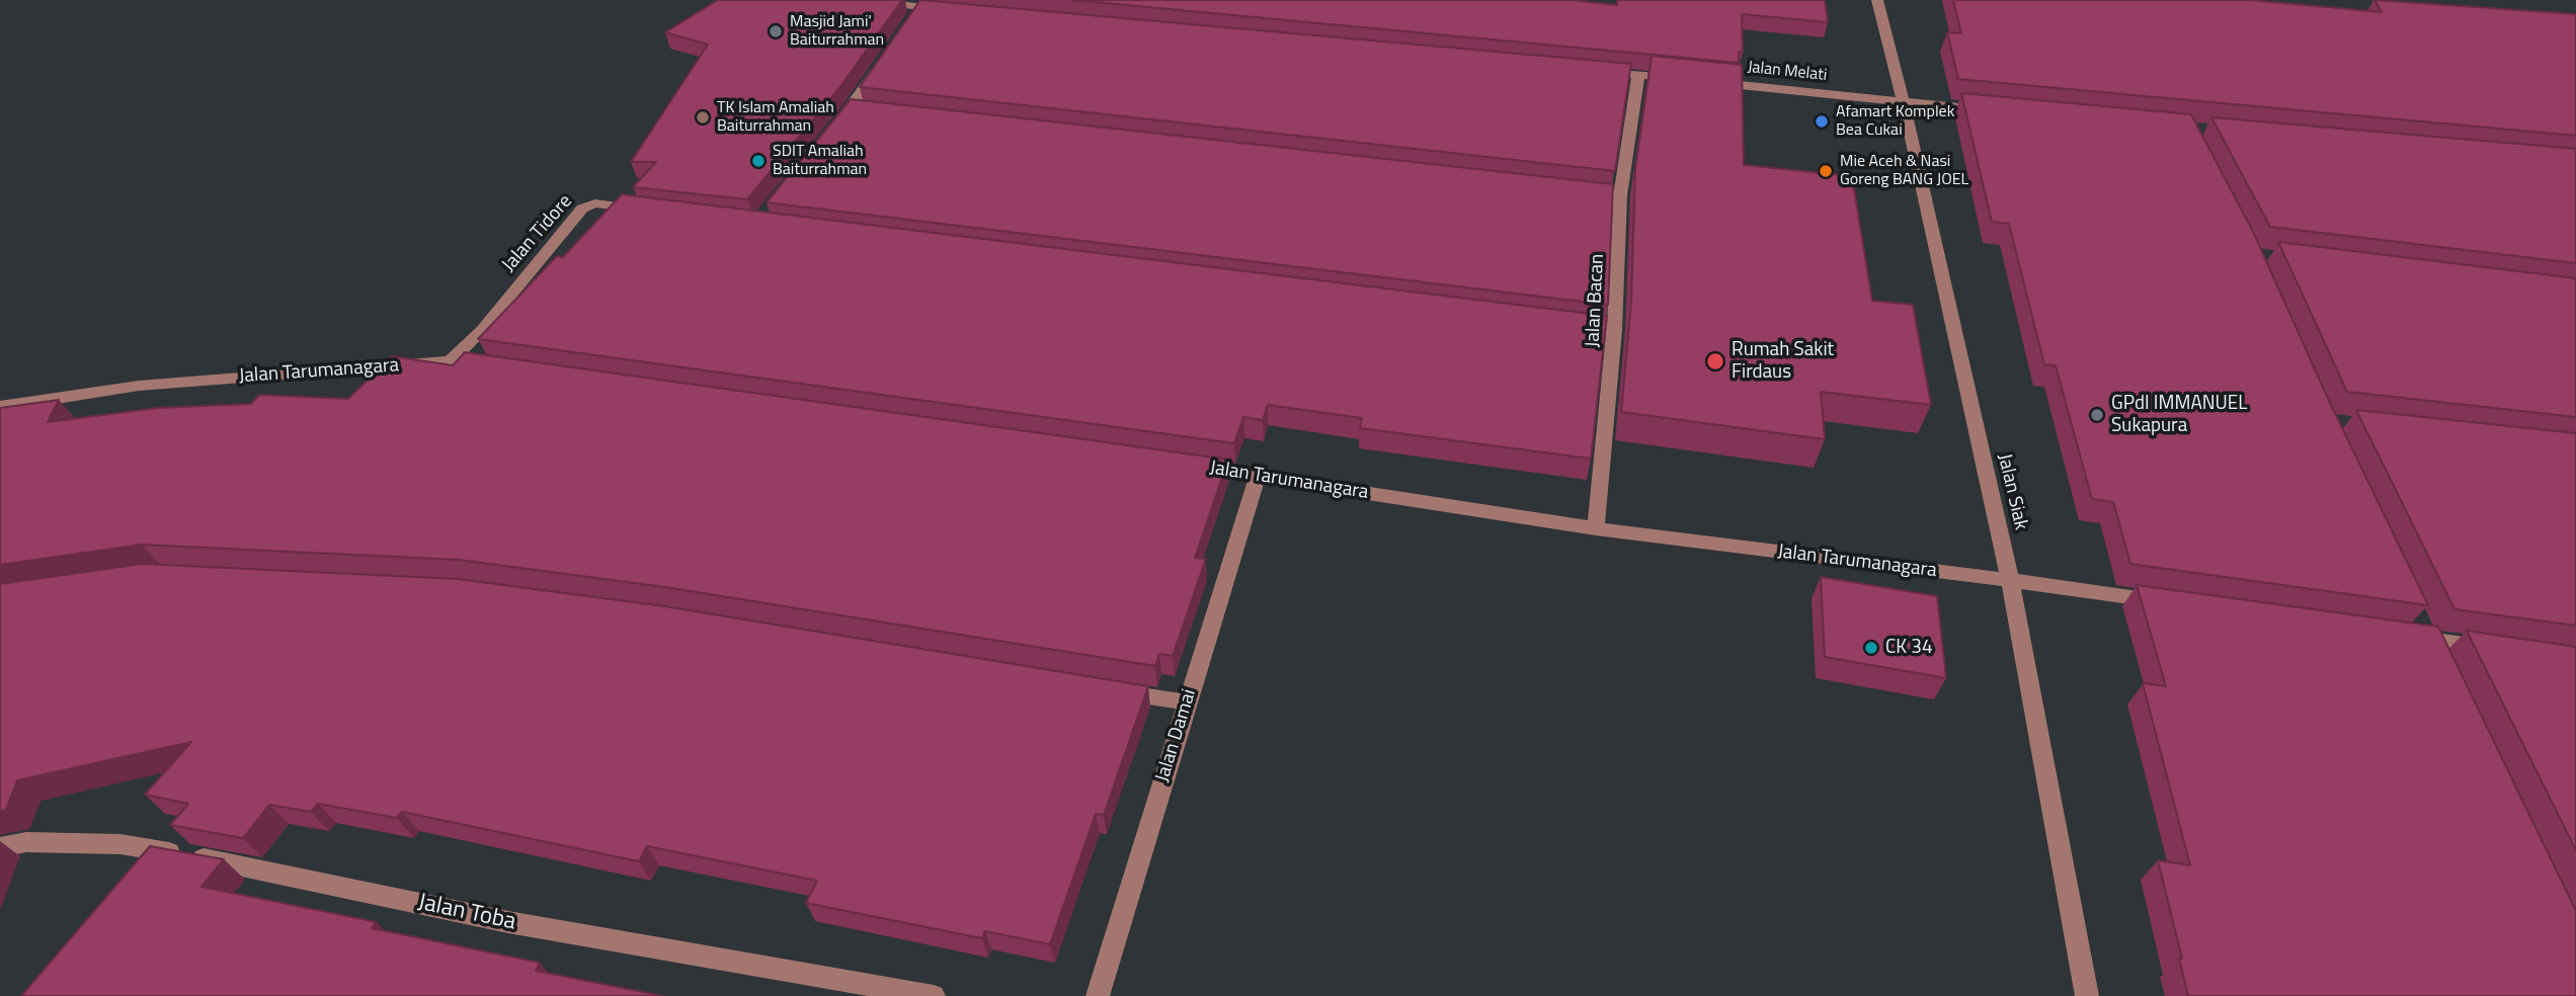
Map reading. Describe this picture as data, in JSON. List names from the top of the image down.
{
  "streets": {
    "street": [
      "Jalan Melati",
      "Jalan Tidore",
      "Jalan Bacan",
      "Jalan Tarumanagara",
      "Jalan Siak",
      "Jalan Damai",
      "Jalan Toba"
    ]
  },
  "crossings": [
    ["Jalan Melati", "Jalan Siak"],
    ["Jalan Tidore", "Jalan Tarumanagara"],
    ["Jalan Bacan", "Jalan Tarumanagara"],
    ["Jalan Tarumanagara", "Jalan Siak"],
    ["Jalan Tarumanagara", "Jalan Damai"]
  ],
  "places": [
    "Masjid Jami' Baiturrahman",
    "TK Islam Amaliah Baiturrahman",
    "Afamart Komplek Bea Cukai",
    "SDIT Amaliah Baiturrahman",
    "Mie Aceh & Nasi Goreng BANG JOEL",
    "Rumah Sakit Firdaus",
    "GPdI IMMANUEL Sukapura",
    "CK 34"
  ]
}
